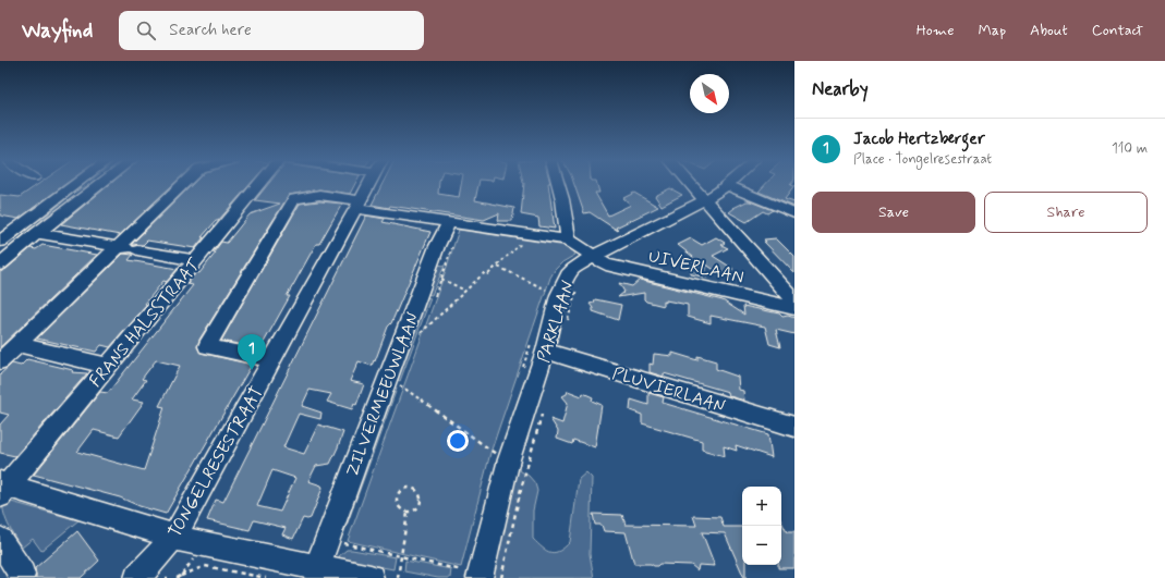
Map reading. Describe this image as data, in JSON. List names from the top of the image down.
{
  "streets": {
    "street": [
      "UIVERLAAN",
      "PARKLAAN",
      "FRANS HALSSTRAAT",
      "PLUVIERLAAN",
      "ZILVERMEEUWLAAN",
      "TONGELRESESTRAAT"
    ]
  },
  "crossings": [
    ["UIVERLAAN", "PARKLAAN"],
    ["PARKLAAN", "PLUVIERLAAN"]
  ],
  "north": "bottom right",
  "page": {
    "header": "Wayfind",
    "search": "Search here",
    "nav": [
      "Home",
      "Map",
      "About",
      "Contact"
    ],
    "heading": "Nearby",
    "list": [
      {
        "mark": "1",
        "name": "Jacob Hertzberger",
        "note": "Place · Tongelresestraat",
        "value": "110 m"
      }
    ],
    "buttons": ["Save", "Share"],
    "pins": "1",
    "map_buttons": ["+", "−"]
  }
}
